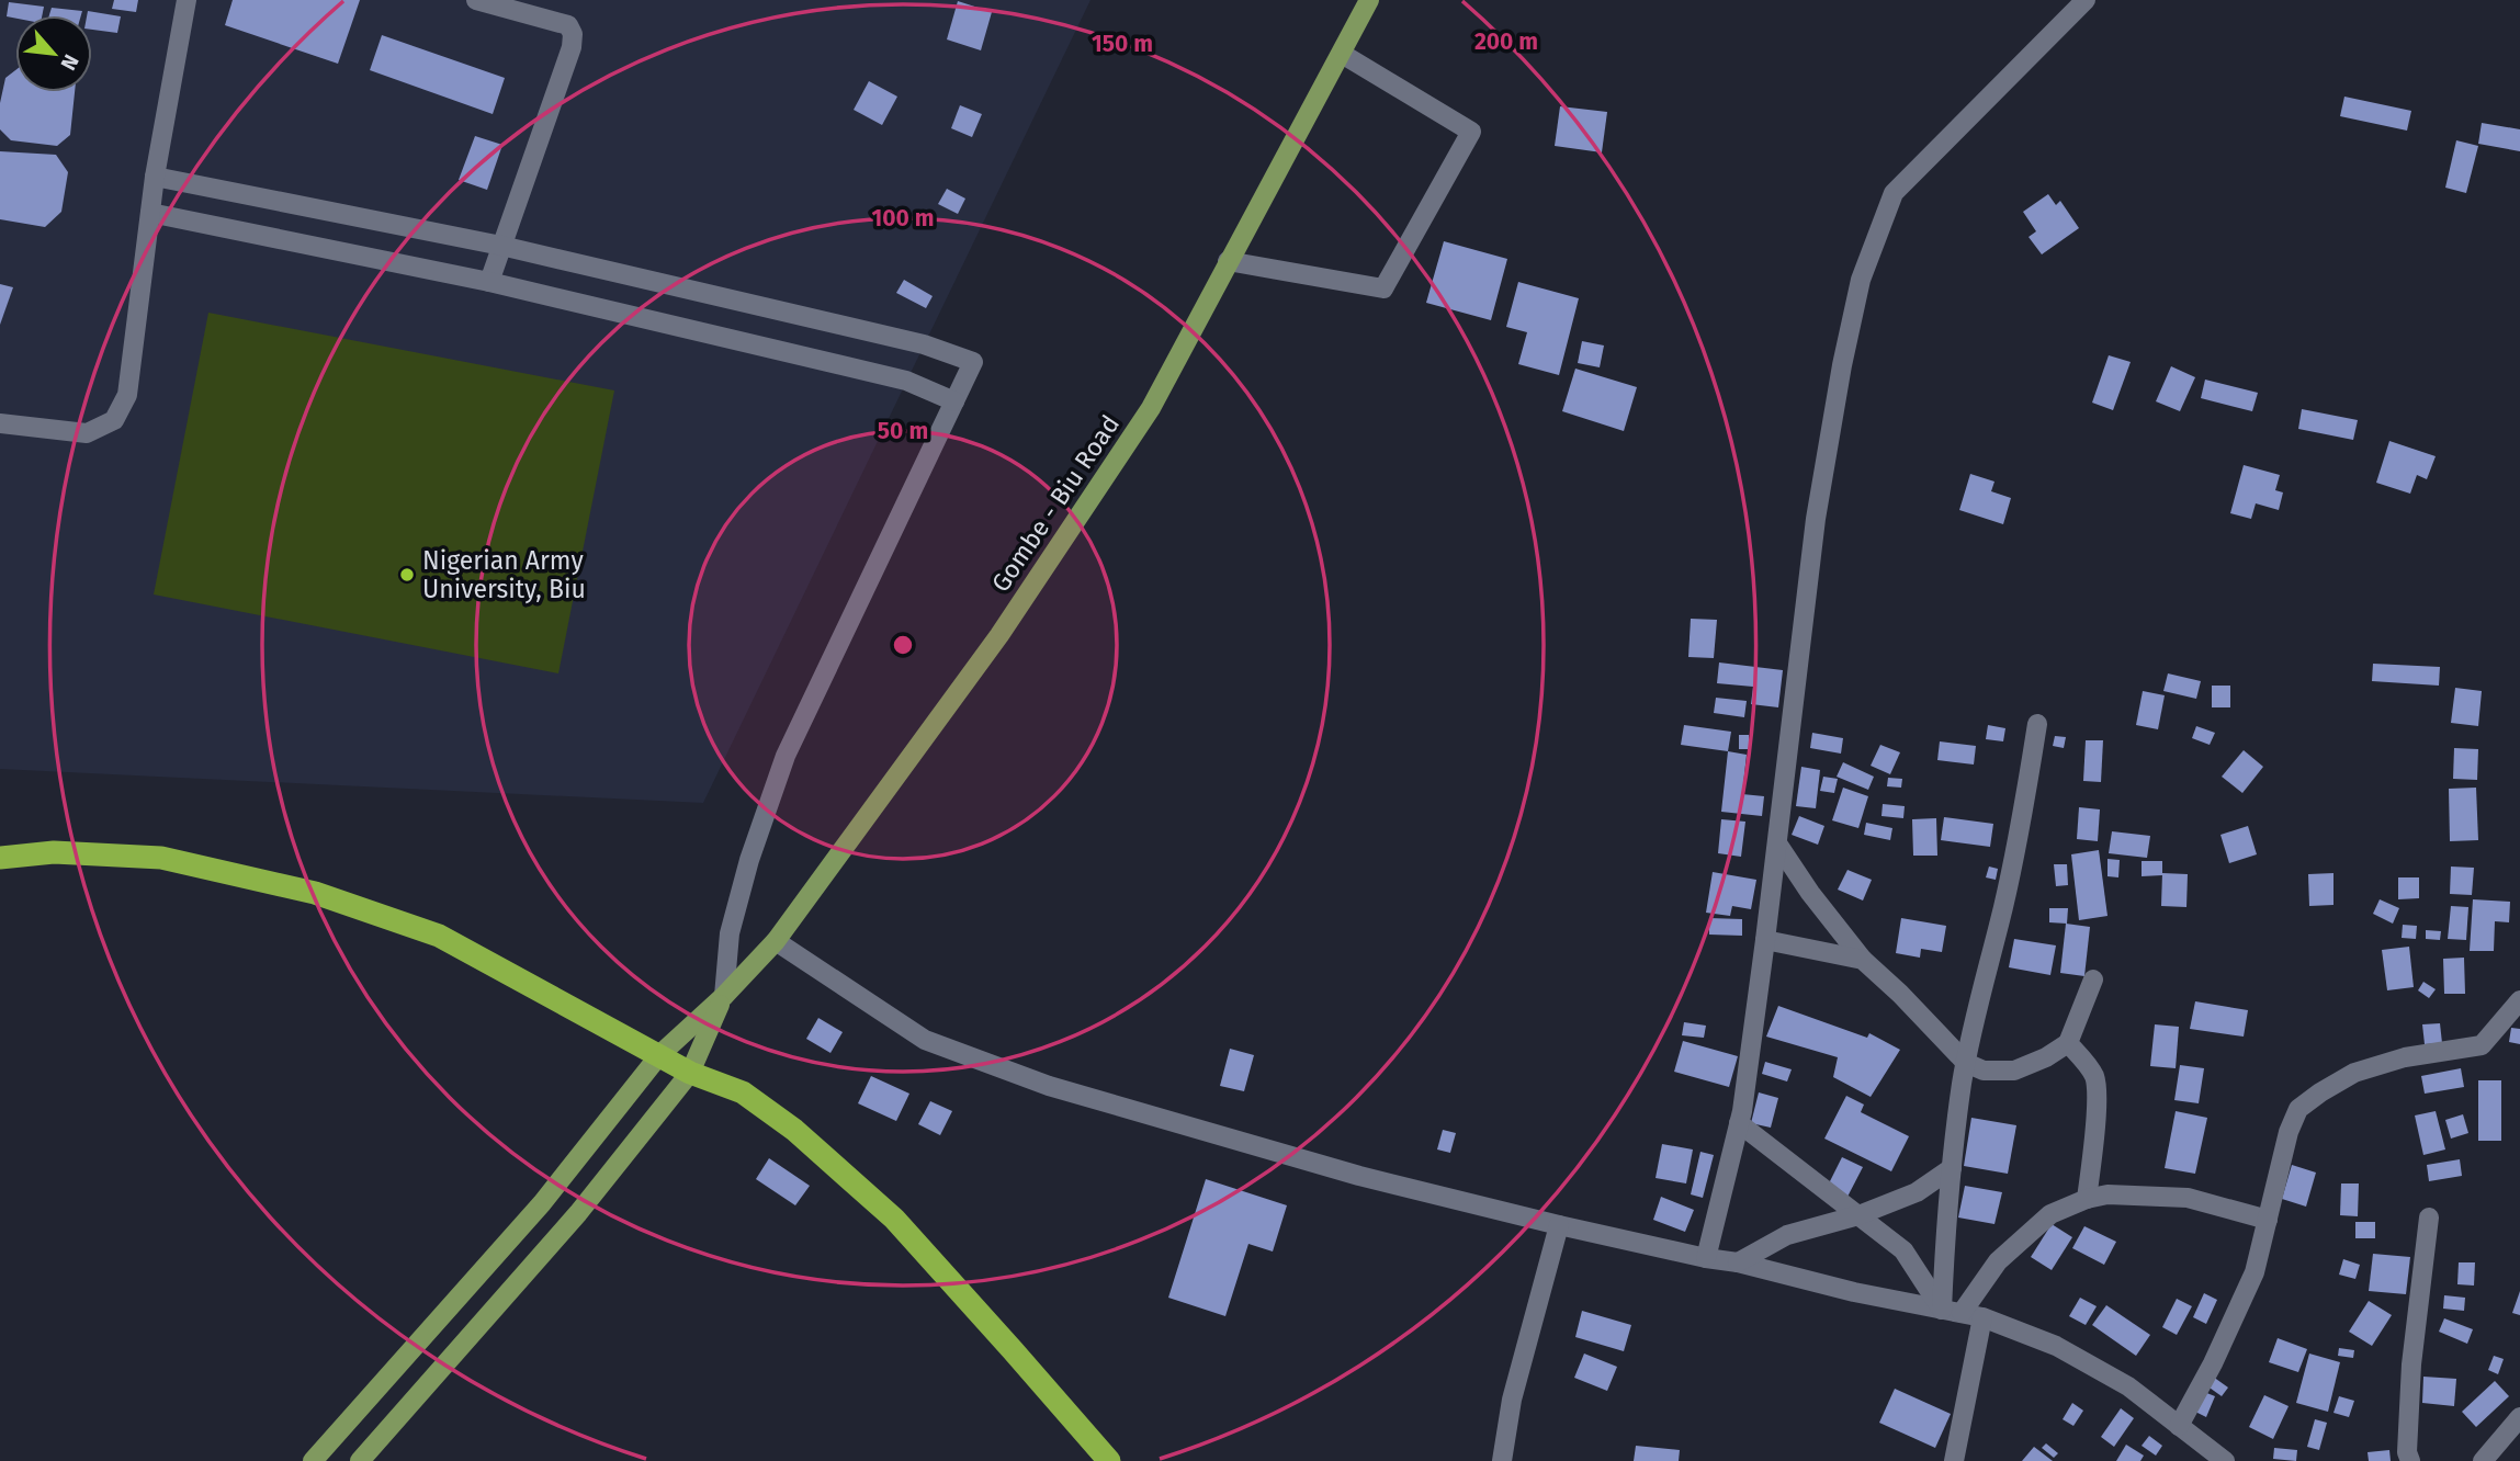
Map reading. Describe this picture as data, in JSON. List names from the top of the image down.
{
  "streets": {
    "main road": ["Gombe - Biu Road"]
  },
  "places": ["Nigerian Army University, Biu"],
  "north": "bottom right",
  "rings": [
    "200 m",
    "150 m",
    "100 m",
    "50 m"
  ]
}
